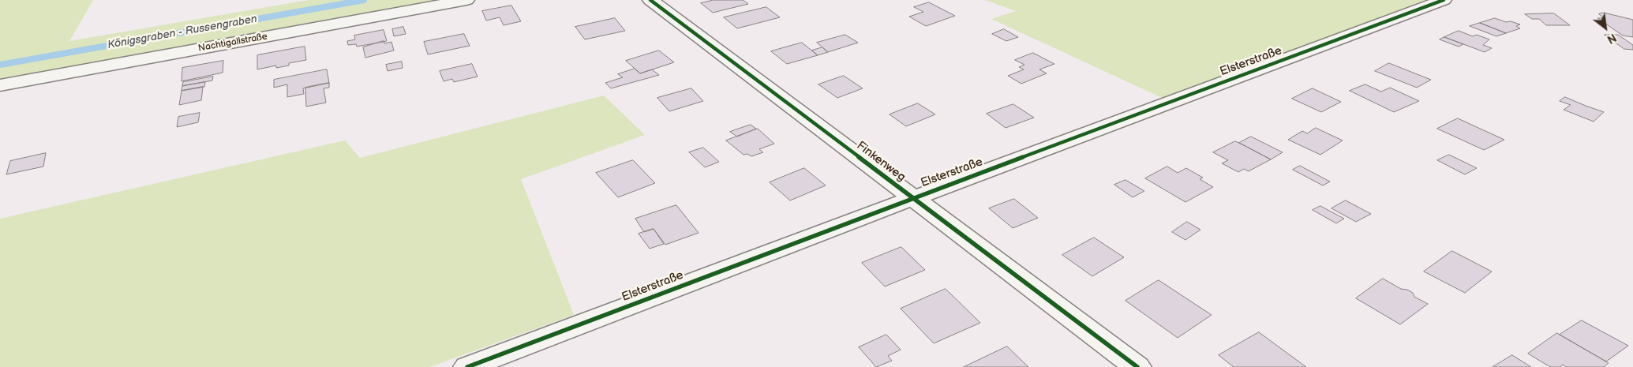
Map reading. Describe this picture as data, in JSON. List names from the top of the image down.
{
  "streets": {
    "street": ["Nachtigallstraße", "Elsterstraße", "Finkenweg"]
  },
  "crossings": [
    ["Elsterstraße", "Finkenweg"]
  ],
  "water": ["Königsgraben - Russengraben"],
  "north": "bottom right"
}
